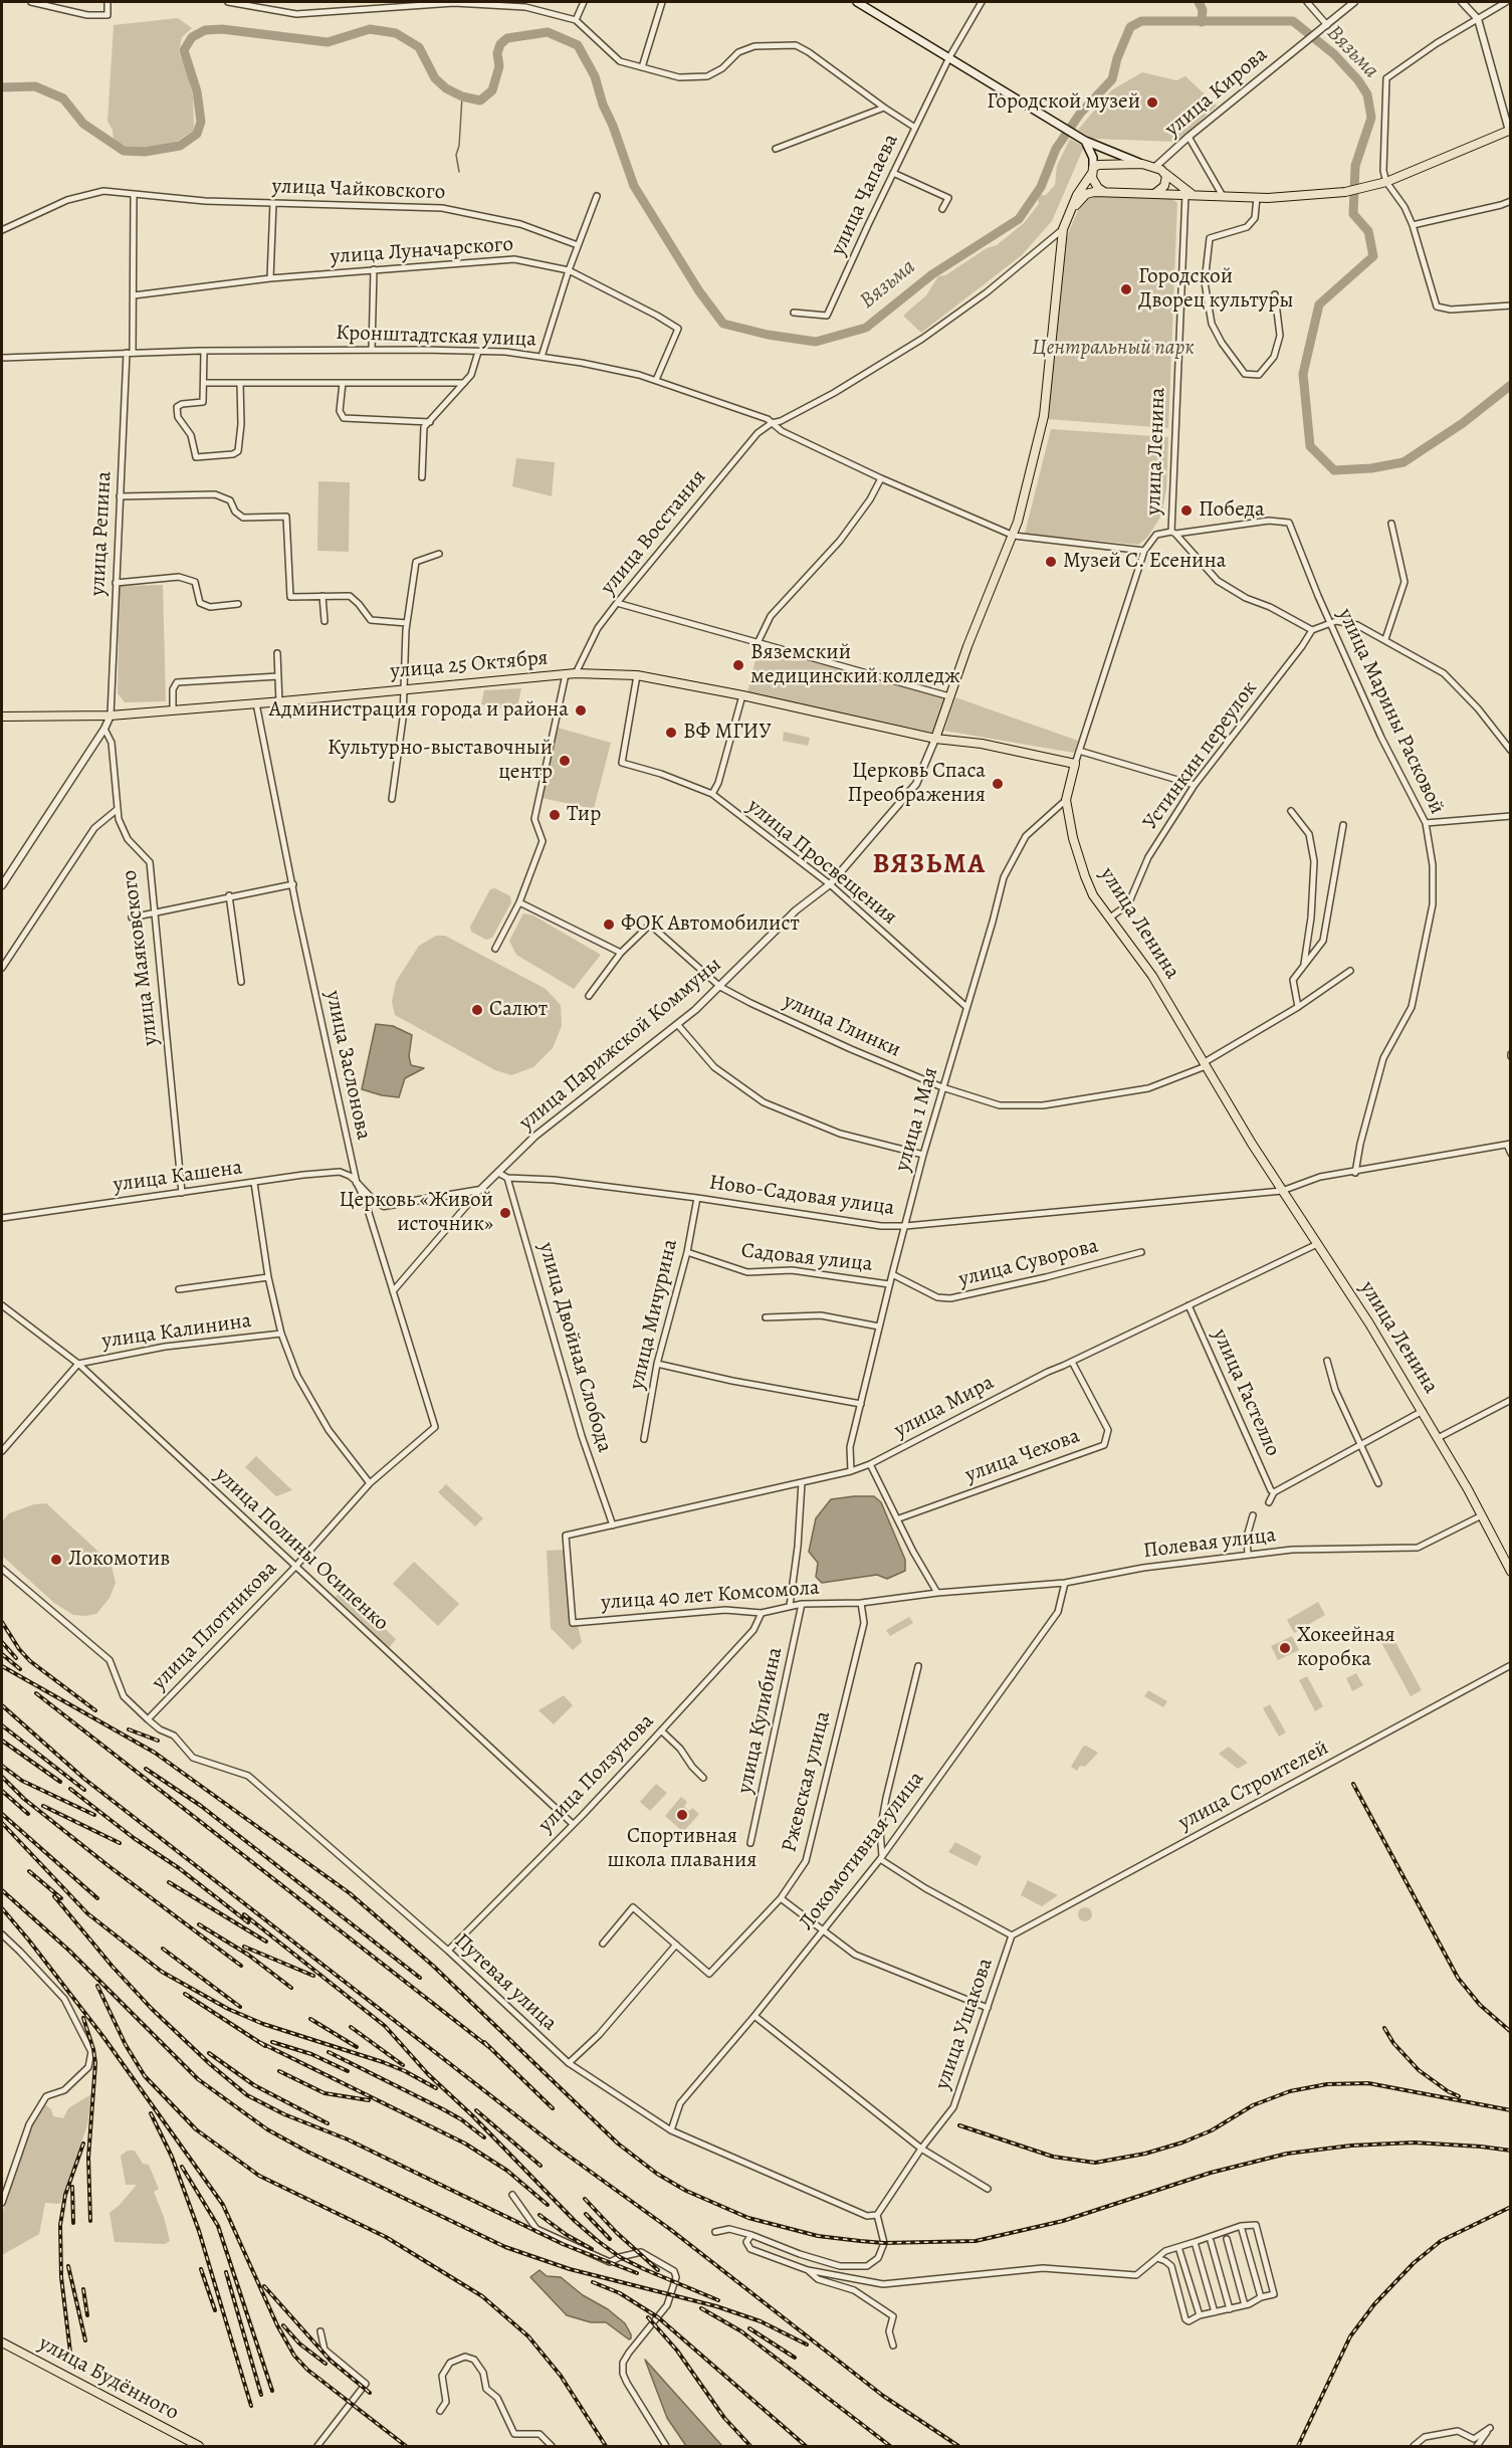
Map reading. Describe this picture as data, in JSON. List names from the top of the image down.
{
  "streets": {
    "main road": ["улица Ленина", "улица 25 Октября", "улица Будённого"],
    "street": [
      "улица Кирова",
      "улица Чайковского",
      "улица Чапаева",
      "улица Луначарского",
      "Кронштадтская улица",
      "улица Восстания",
      "улица Репина",
      "улица Марины Расковой",
      "Устинкин переулок",
      "улица Просвещения",
      "улица Маяковского",
      "улица Глинки",
      "улица Парижской Коммуны",
      "улица Заслонова",
      "улица 1 Мая",
      "улица Кашена",
      "Ново-Садовая улица",
      "Садовая улица",
      "улица Суворова",
      "улица Мичурина",
      "улица Калинина",
      "улица Двойная Слобода",
      "улица Гастелло",
      "улица Мира",
      "улица Чехова",
      "Полевая улица",
      "улица Полины Осипенко",
      "улица 40 лет Комсомола",
      "улица Плотникова",
      "улица Кулибина",
      "улица Ползунова",
      "Ржевская улица",
      "улица Строителей",
      "Локомотивная улица",
      "Путевая улица",
      "улица Ушакова"
    ]
  },
  "crossings": [
    ["улица Чайковского", "улица Репина"],
    ["улица Луначарского", "Кронштадтская улица"],
    ["улица Луначарского", "улица Репина"],
    ["Кронштадтская улица", "улица Ленина"],
    ["Кронштадтская улица", "улица Восстания"],
    ["Кронштадтская улица", "улица Репина"],
    ["улица Ленина", "улица 25 Октября"],
    ["улица Ленина", "улица Марины Расковой"],
    ["улица Ленина", "Устинкин переулок"],
    ["улица Ленина", "улица Глинки"],
    ["улица Ленина", "улица 1 Мая"],
    ["улица Ленина", "Ново-Садовая улица"],
    ["улица Ленина", "улица Мира"],
    ["улица Ленина", "Полевая улица"],
    ["улица Восстания", "улица 25 Октября"],
    ["улица Репина", "улица 25 Октября"],
    ["улица 25 Октября", "улица Просвещения"],
    ["улица 25 Октября", "улица Парижской Коммуны"],
    ["улица 25 Октября", "улица Заслонова"],
    ["улица Марины Расковой", "Ново-Садовая улица"],
    ["улица Просвещения", "улица Парижской Коммуны"],
    ["улица Просвещения", "улица 1 Мая"],
    ["улица Маяковского", "улица Кашена"],
    ["улица Глинки", "улица Парижской Коммуны"],
    ["улица Глинки", "улица 1 Мая"],
    ["улица Парижской Коммуны", "Ново-Садовая улица"],
    ["улица Заслонова", "улица Кашена"],
    ["улица Заслонова", "улица Плотникова"],
    ["улица 1 Мая", "Ново-Садовая улица"],
    ["улица 1 Мая", "Садовая улица"],
    ["улица 1 Мая", "улица Суворова"],
    ["улица 1 Мая", "улица Мира"],
    ["Ново-Садовая улица", "улица Мичурина"],
    ["Ново-Садовая улица", "улица Двойная Слобода"],
    ["Садовая улица", "улица Мичурина"],
    ["улица Калинина", "улица Полины Осипенко"],
    ["улица Двойная Слобода", "улица Мира"],
    ["улица Гастелло", "улица Мира"],
    ["улица Мира", "улица Чехова"],
    ["улица Мира", "улица 40 лет Комсомола"],
    ["Полевая улица", "улица 40 лет Комсомола"],
    ["Полевая улица", "Локомотивная улица"],
    ["улица Полины Осипенко", "улица Плотникова"],
    ["улица Полины Осипенко", "улица Ползунова"],
    ["улица 40 лет Комсомола", "улица Кулибина"],
    ["улица 40 лет Комсомола", "улица Ползунова"],
    ["улица 40 лет Комсомола", "Ржевская улица"],
    ["улица Плотникова", "Путевая улица"],
    ["улица Ползунова", "Путевая улица"],
    ["улица Строителей", "улица Ушакова"],
    ["Локомотивная улица", "Путевая улица"],
    ["Путевая улица", "улица Ушакова"]
  ],
  "districts": ["ВЯЗЬМА"],
  "water": ["Вязьма"],
  "parks": ["Центральный парк"],
  "places": [
    "Городской музей",
    "Городской Дворец культуры",
    "Победа",
    "Музей С. Есенина",
    "Вяземский медицинский колледж",
    "Администрация города и района",
    "ВФ МГИУ",
    "Культурно-выставочный центр",
    "Церковь Спаса Преображения",
    "Тир",
    "ФОК Автомобилист",
    "Салют",
    "Церковь «Живой источник»",
    "Локомотив",
    "Хокеейная коробка",
    "Спортивная школа плавания"
  ]
}
